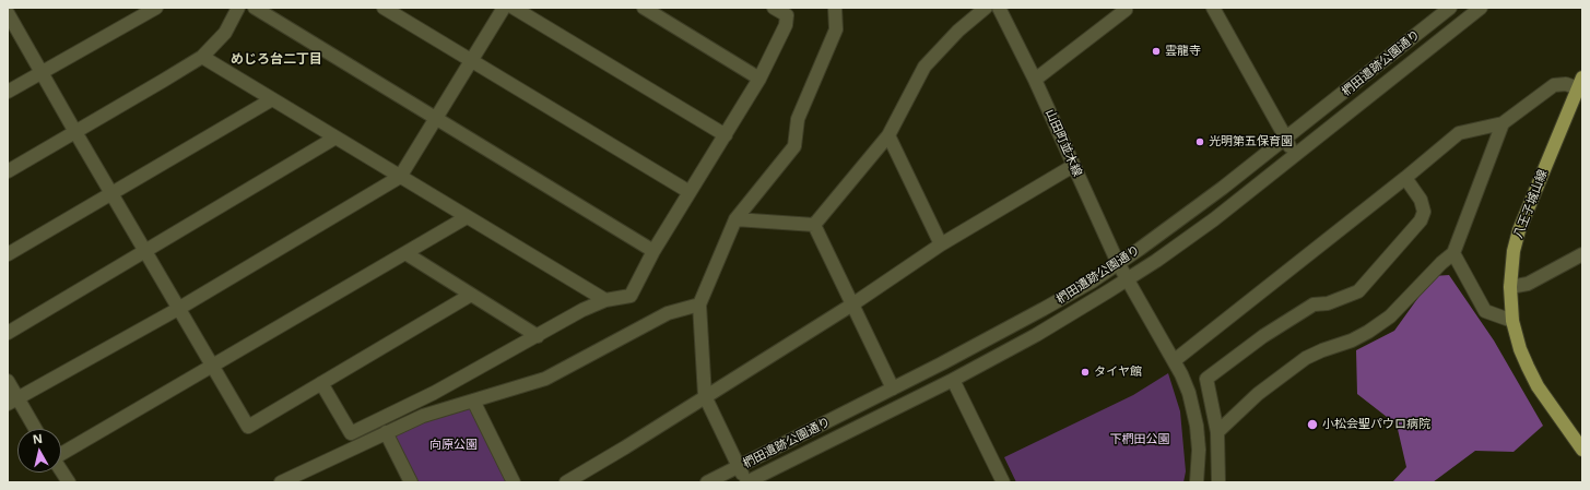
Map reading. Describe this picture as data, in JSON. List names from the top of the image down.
{
  "streets": {
    "main road": ["八王子城山線"],
    "street": ["椚田遺跡公園通り", "山田町並木線"]
  },
  "crossings": [
    ["椚田遺跡公園通り", "山田町並木線"]
  ],
  "districts": ["めじろ台二丁目"],
  "parks": ["下椚田公園", "向原公園"],
  "places": [
    "雲龍寺",
    "光明第五保育園",
    "タイヤ館",
    "小松会聖パウロ病院"
  ],
  "north": "top"
}
